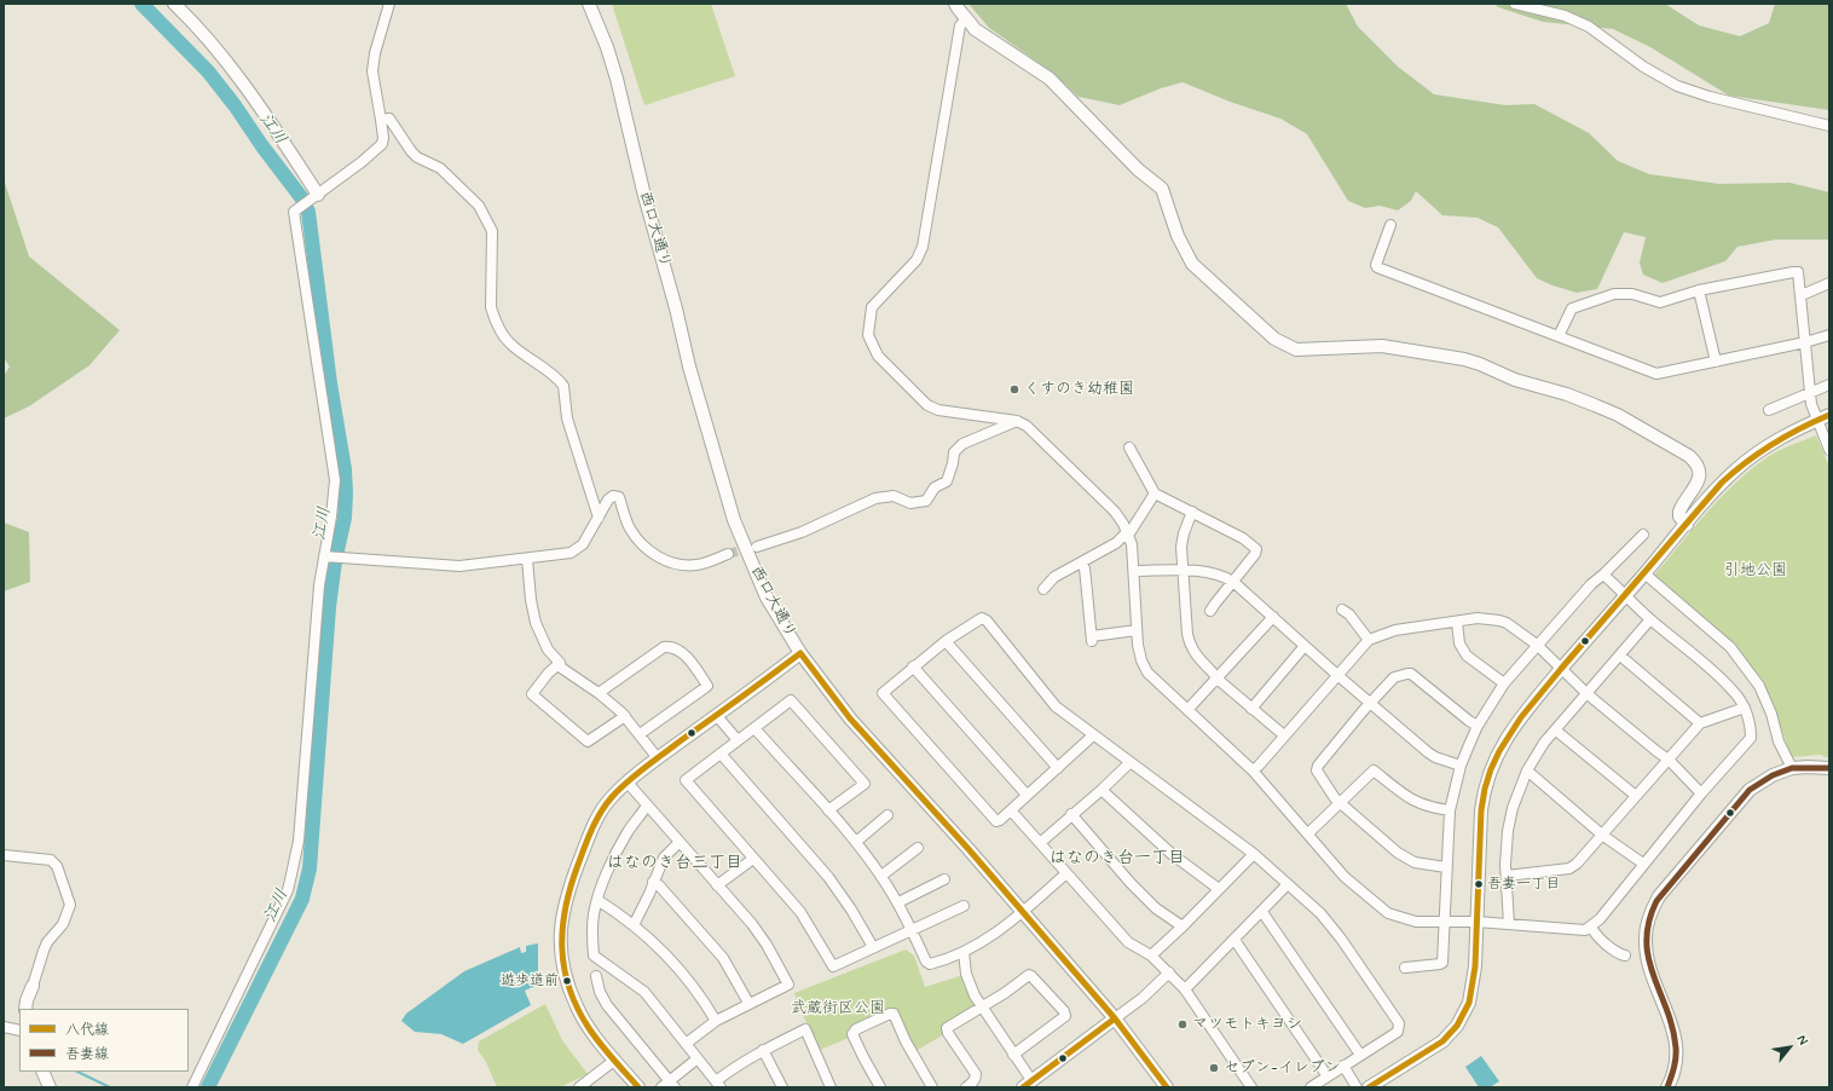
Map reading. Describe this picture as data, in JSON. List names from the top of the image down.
{
  "streets": {
    "street": ["西口大通り"]
  },
  "districts": ["はなのき台一丁目", "はなのき台三丁目"],
  "water": ["江川"],
  "parks": ["引地公園", "武蔵街区公園"],
  "places": [
    "くすのき幼稚園",
    "吾妻一丁目",
    "遊歩道前",
    "マツモトキヨシ",
    "セブン-イレブン"
  ],
  "lines": ["transit line 八代線", "transit line 吾妻線"],
  "legend": ["八代線", "吾妻線"],
  "north": "top right"
}
